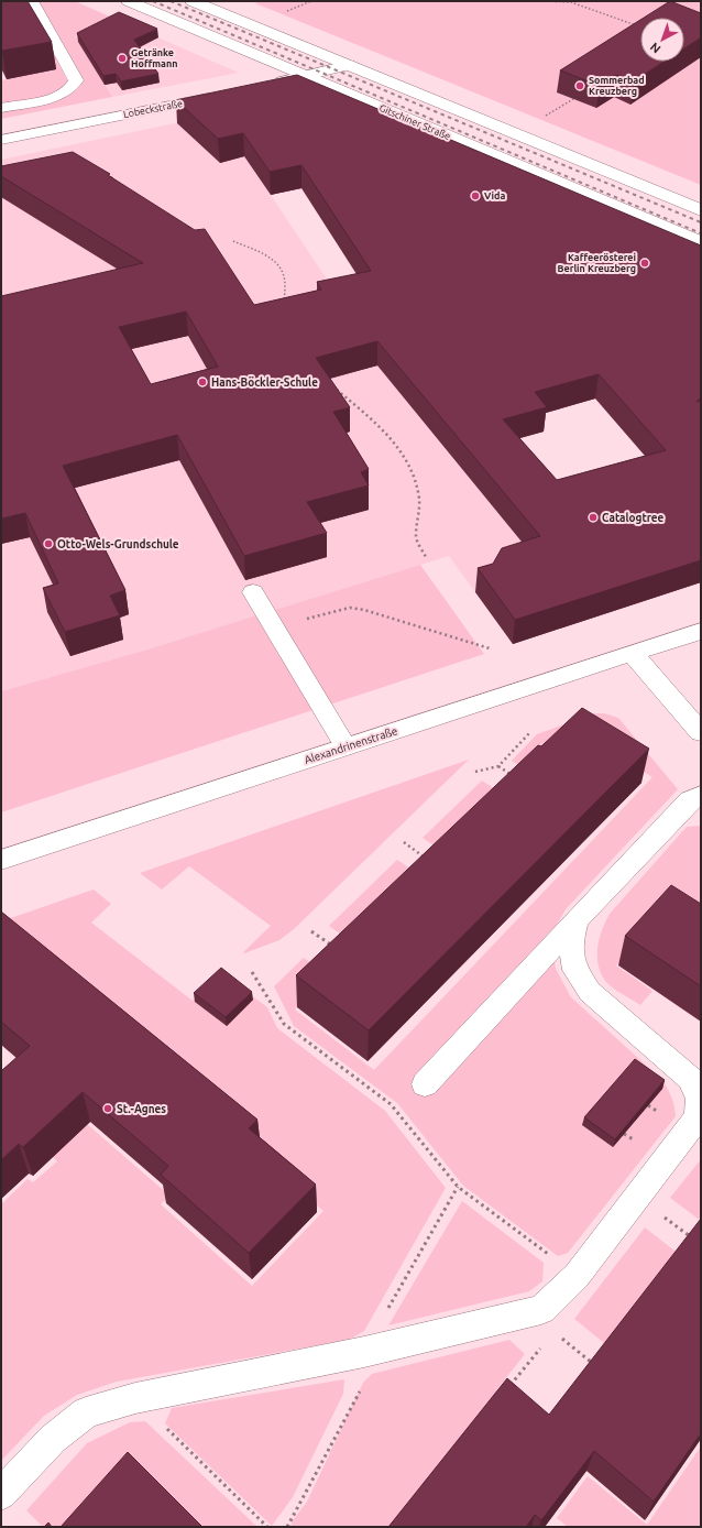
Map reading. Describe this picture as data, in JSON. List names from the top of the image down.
{
  "streets": {
    "main road": ["Lobeckstraße", "Gitschiner Straße", "Alexandrinenstraße"]
  },
  "places": [
    "Getränke Hoffmann",
    "Sommerbad Kreuzberg",
    "Vida",
    "Kaffeerösterei Berlin Kreuzberg",
    "Hans-Böckler-Schule",
    "Catalogtree",
    "Otto-Wels-Grundschule",
    "St.-Agnes"
  ],
  "north": "bottom left"
}
